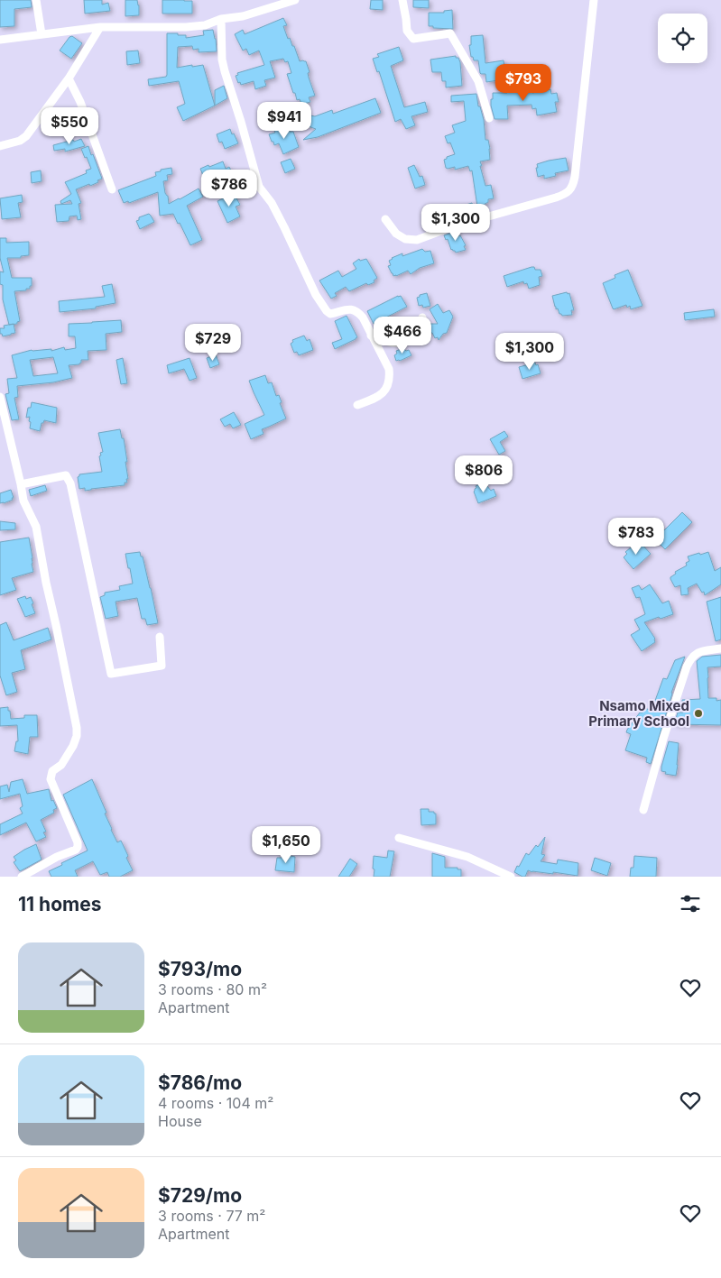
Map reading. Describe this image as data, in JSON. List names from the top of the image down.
{
  "places": ["Nsamo Mixed Primary School"],
  "page": {
    "price": [
      "$793",
      "$941",
      "$550",
      "$786",
      "$1,300",
      "$466",
      "$729",
      "$1,300",
      "$806",
      "$783",
      "$1,650"
    ],
    "heading": "11 homes",
    "list": [
      {
        "name": "$793/mo",
        "note": "3 rooms · 80 m² · Apartment"
      },
      {
        "name": "$786/mo",
        "note": "4 rooms · 104 m² · House"
      },
      {
        "name": "$729/mo",
        "note": "3 rooms · 77 m² · Apartment"
      }
    ]
  }
}
